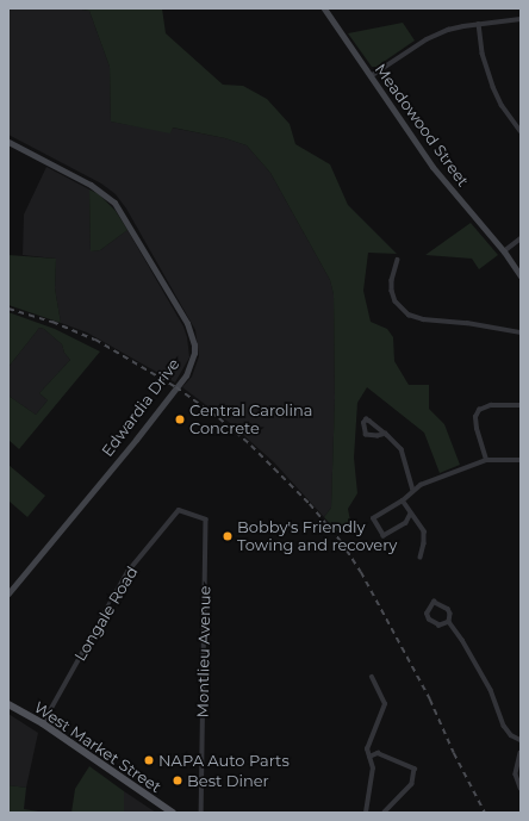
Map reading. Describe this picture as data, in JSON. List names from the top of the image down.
{
  "streets": {
    "main road": ["Meadowood Street", "Edwardia Drive", "West Market Street"],
    "street": ["Longale Road", "Montlieu Avenue"]
  },
  "crossings": [
    ["Longale Road", "Montlieu Avenue"],
    ["Longale Road", "West Market Street"]
  ],
  "places": [
    "Central Carolina Concrete",
    "Bobby's Friendly Towing and recovery",
    "NAPA Auto Parts",
    "Best Diner"
  ]
}
